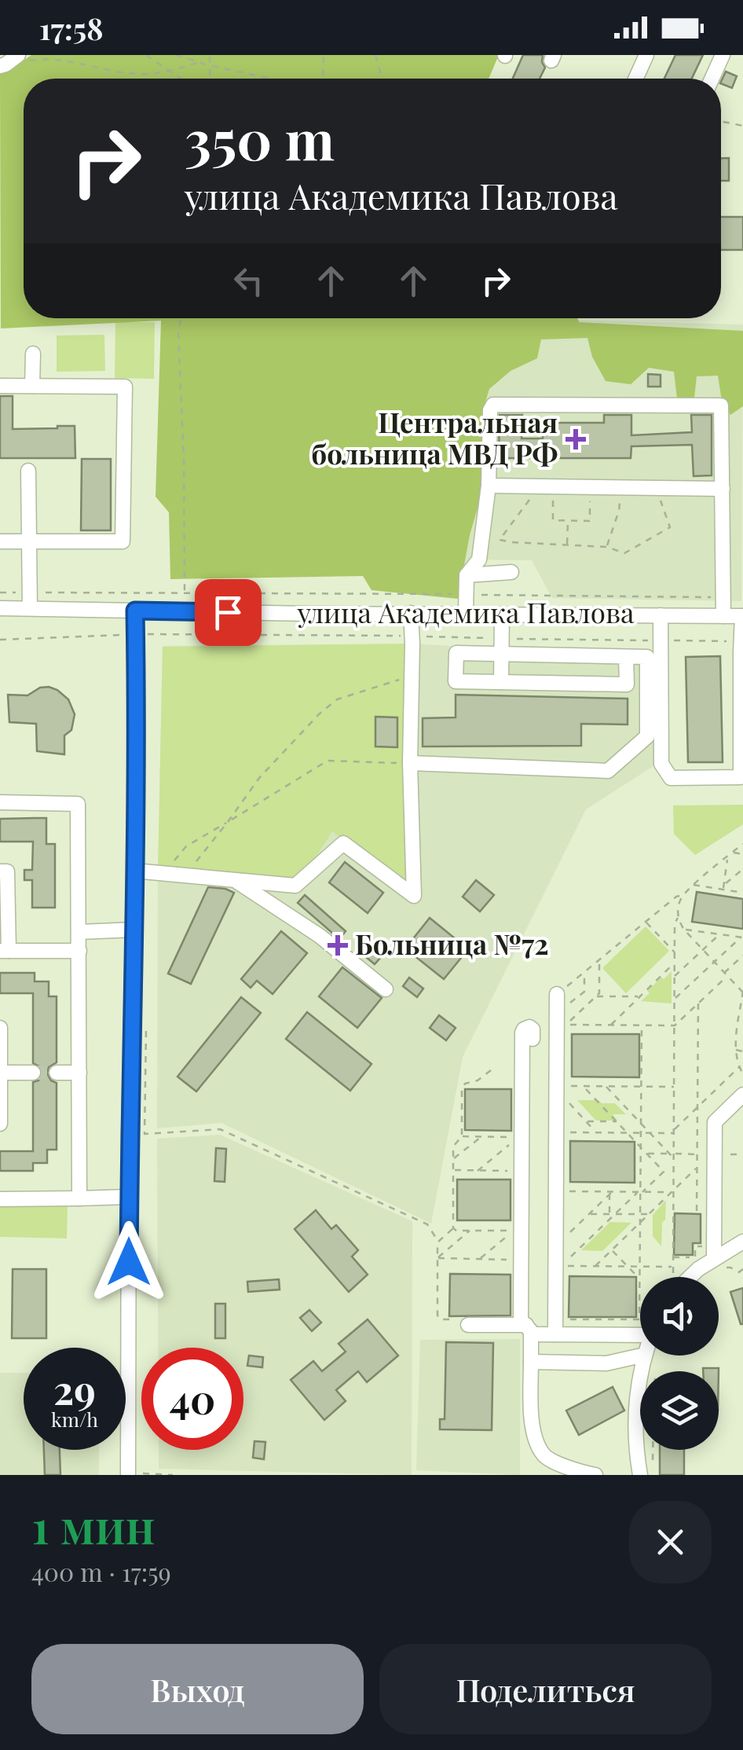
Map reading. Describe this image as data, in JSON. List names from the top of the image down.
{
  "streets": {
    "street": ["улица Академика Павлова"]
  },
  "places": {
    "health": ["Центральная больница МВД РФ", "Больница №72"]
  },
  "page": {
    "status": "17:58",
    "turn": ["350 m", "улица Академика Павлова"],
    "speed": "29 km/h",
    "limit": "40",
    "heading": ["1 мин", "400 m · 17:59"],
    "buttons": ["Выход", "Поделиться"]
  }
}
